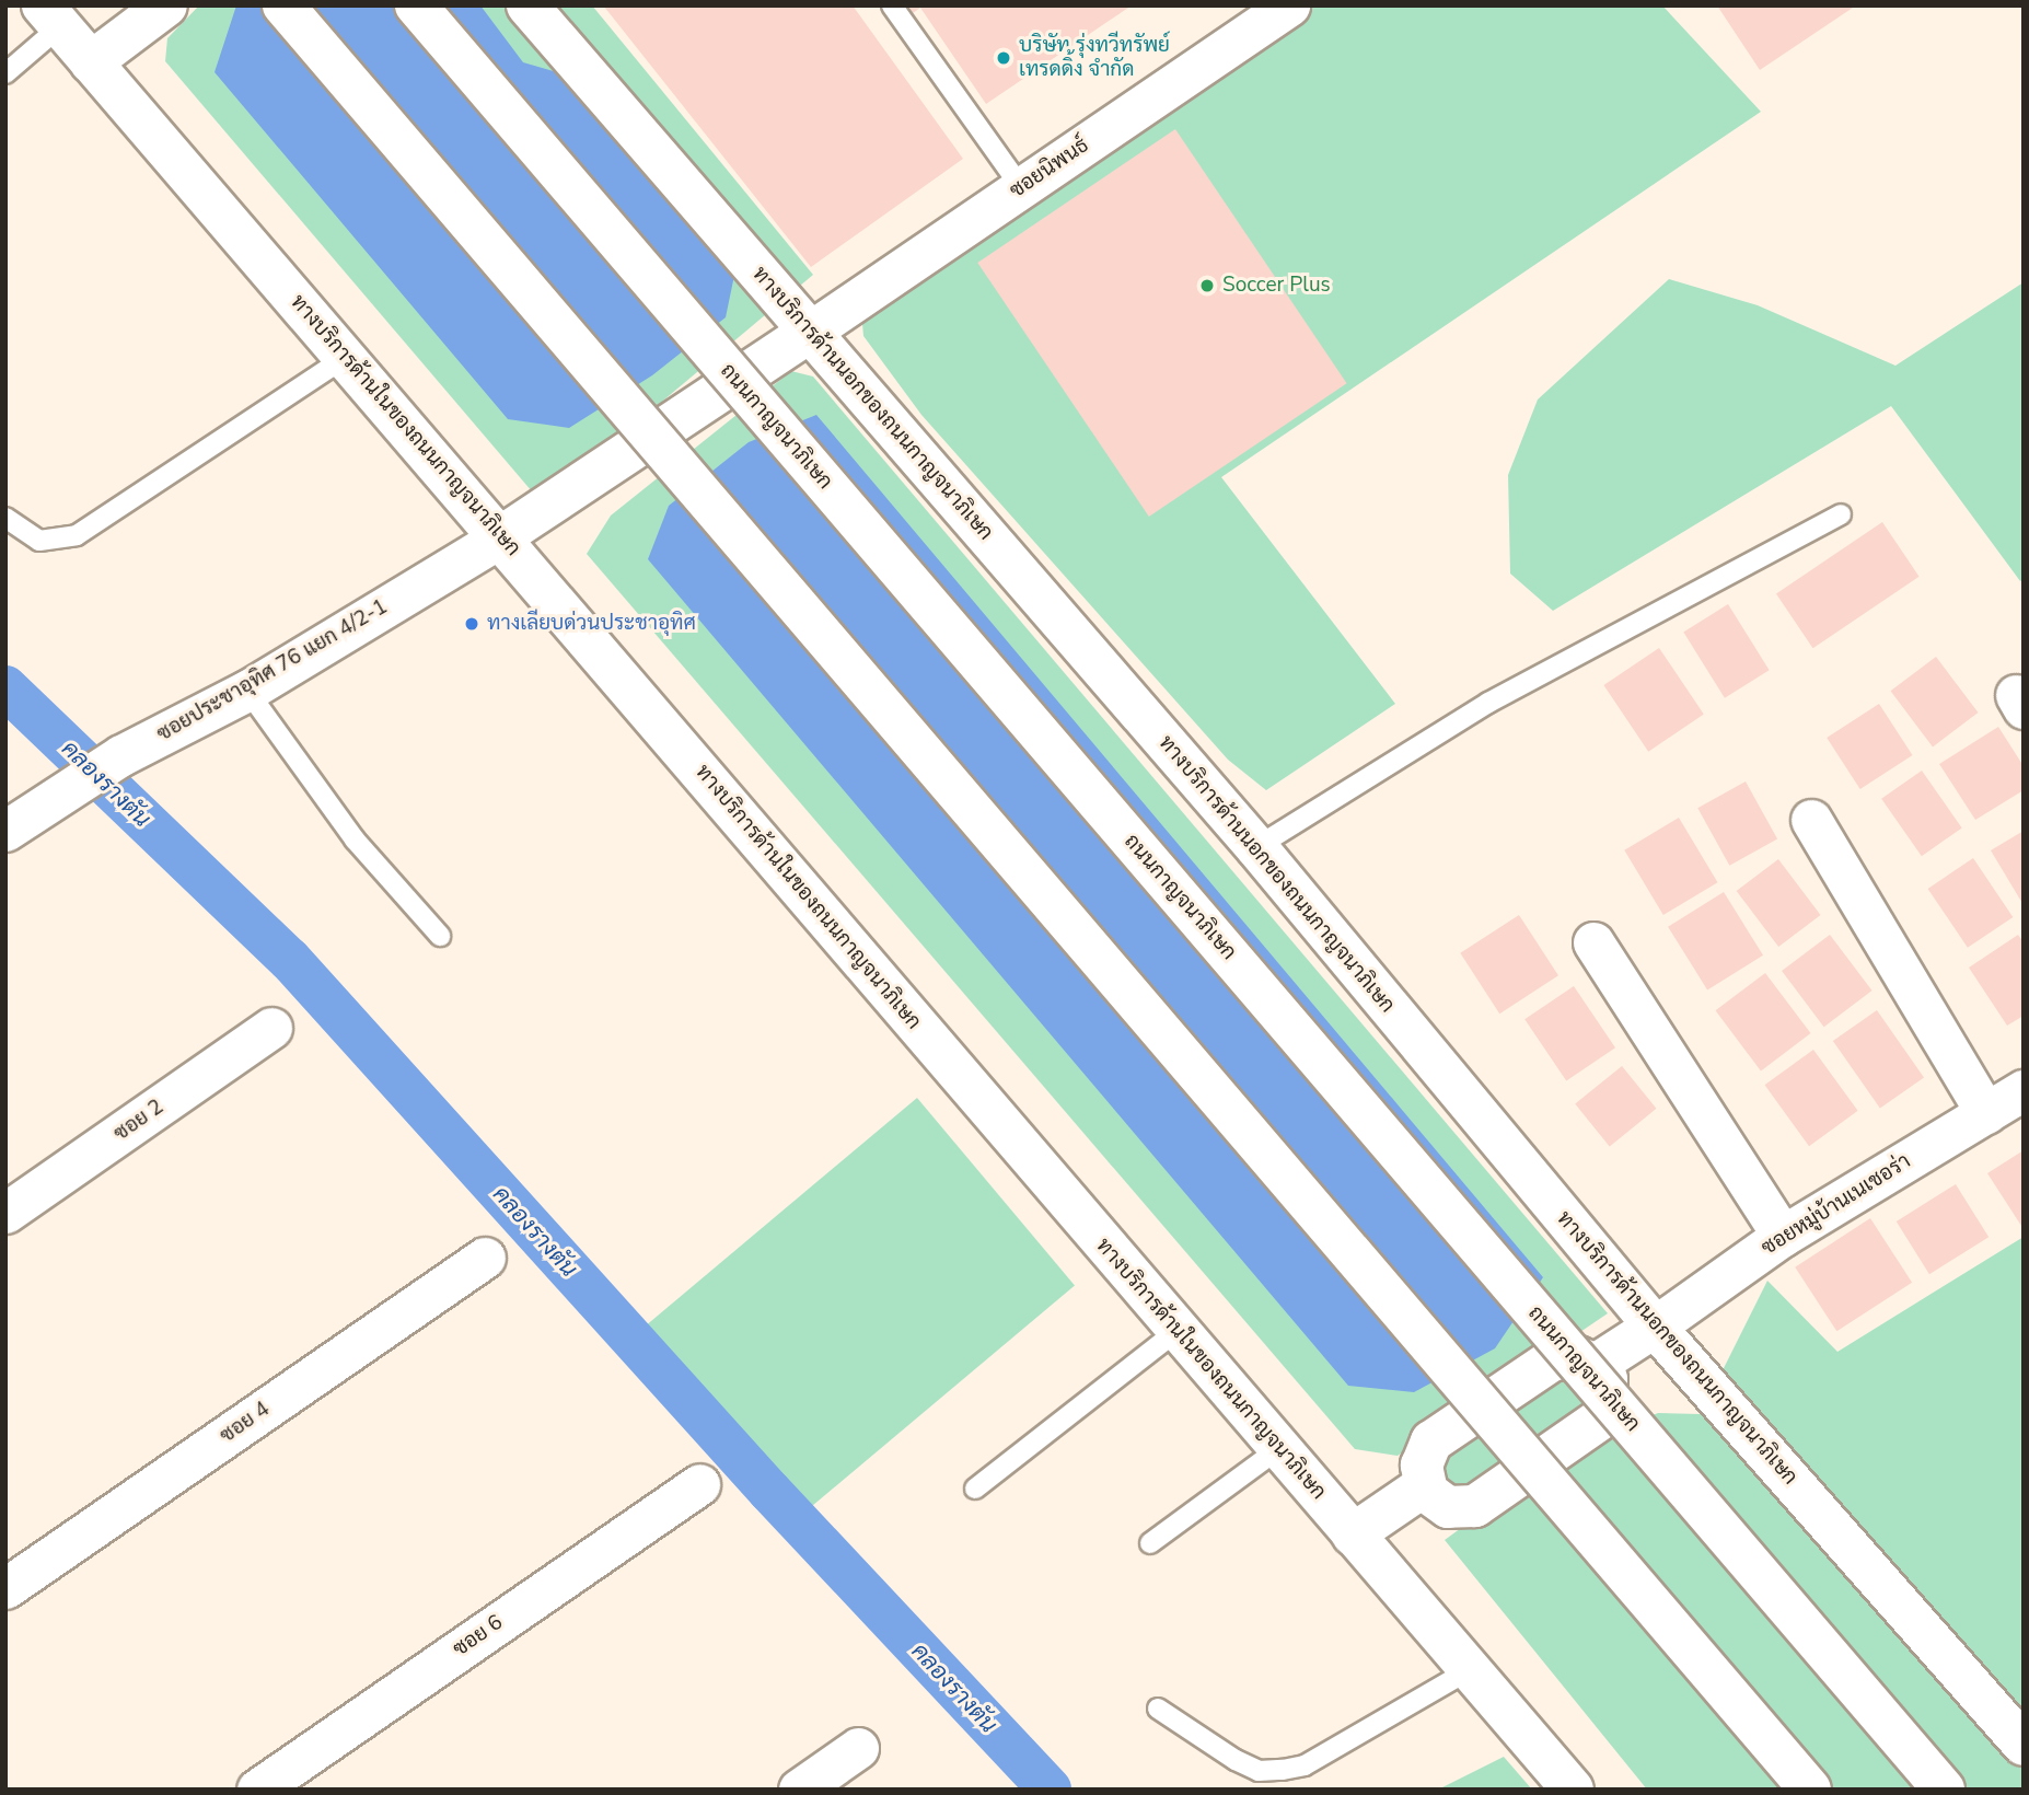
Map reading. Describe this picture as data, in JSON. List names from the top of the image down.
{
  "streets": {
    "main road": ["ทางบริการด้านนอกของถนนกาญจนาภิเษก", "ทางบริการด้านในของถนนกาญจนาภิเษก", "ถนนกาญจนาภิเษก"],
    "street": [
      "ซอยนิพนธ์",
      "ซอยประชาอุทิศ 76 แยก 4/2-1",
      "ซอย 2",
      "ซอยหมู่บ้านเนเชอร่า",
      "ซอย 4",
      "ซอย 6"
    ]
  },
  "crossings": [
    ["ซอยนิพนธ์", "ทางบริการด้านนอกของถนนกาญจนาภิเษก"],
    ["ทางบริการด้านนอกของถนนกาญจนาภิเษก", "ซอยหมู่บ้านเนเชอร่า"],
    ["ทางบริการด้านในของถนนกาญจนาภิเษก", "ซอยประชาอุทิศ 76 แยก 4/2-1"]
  ],
  "water": ["คลองรางตัน"],
  "places": ["บริษัท รุ่งทวีทรัพย์ เทรดดิ้ง จำกัด", "Soccer Plus", "ทางเลียบด่วนประชาอุทิศ"]
}
